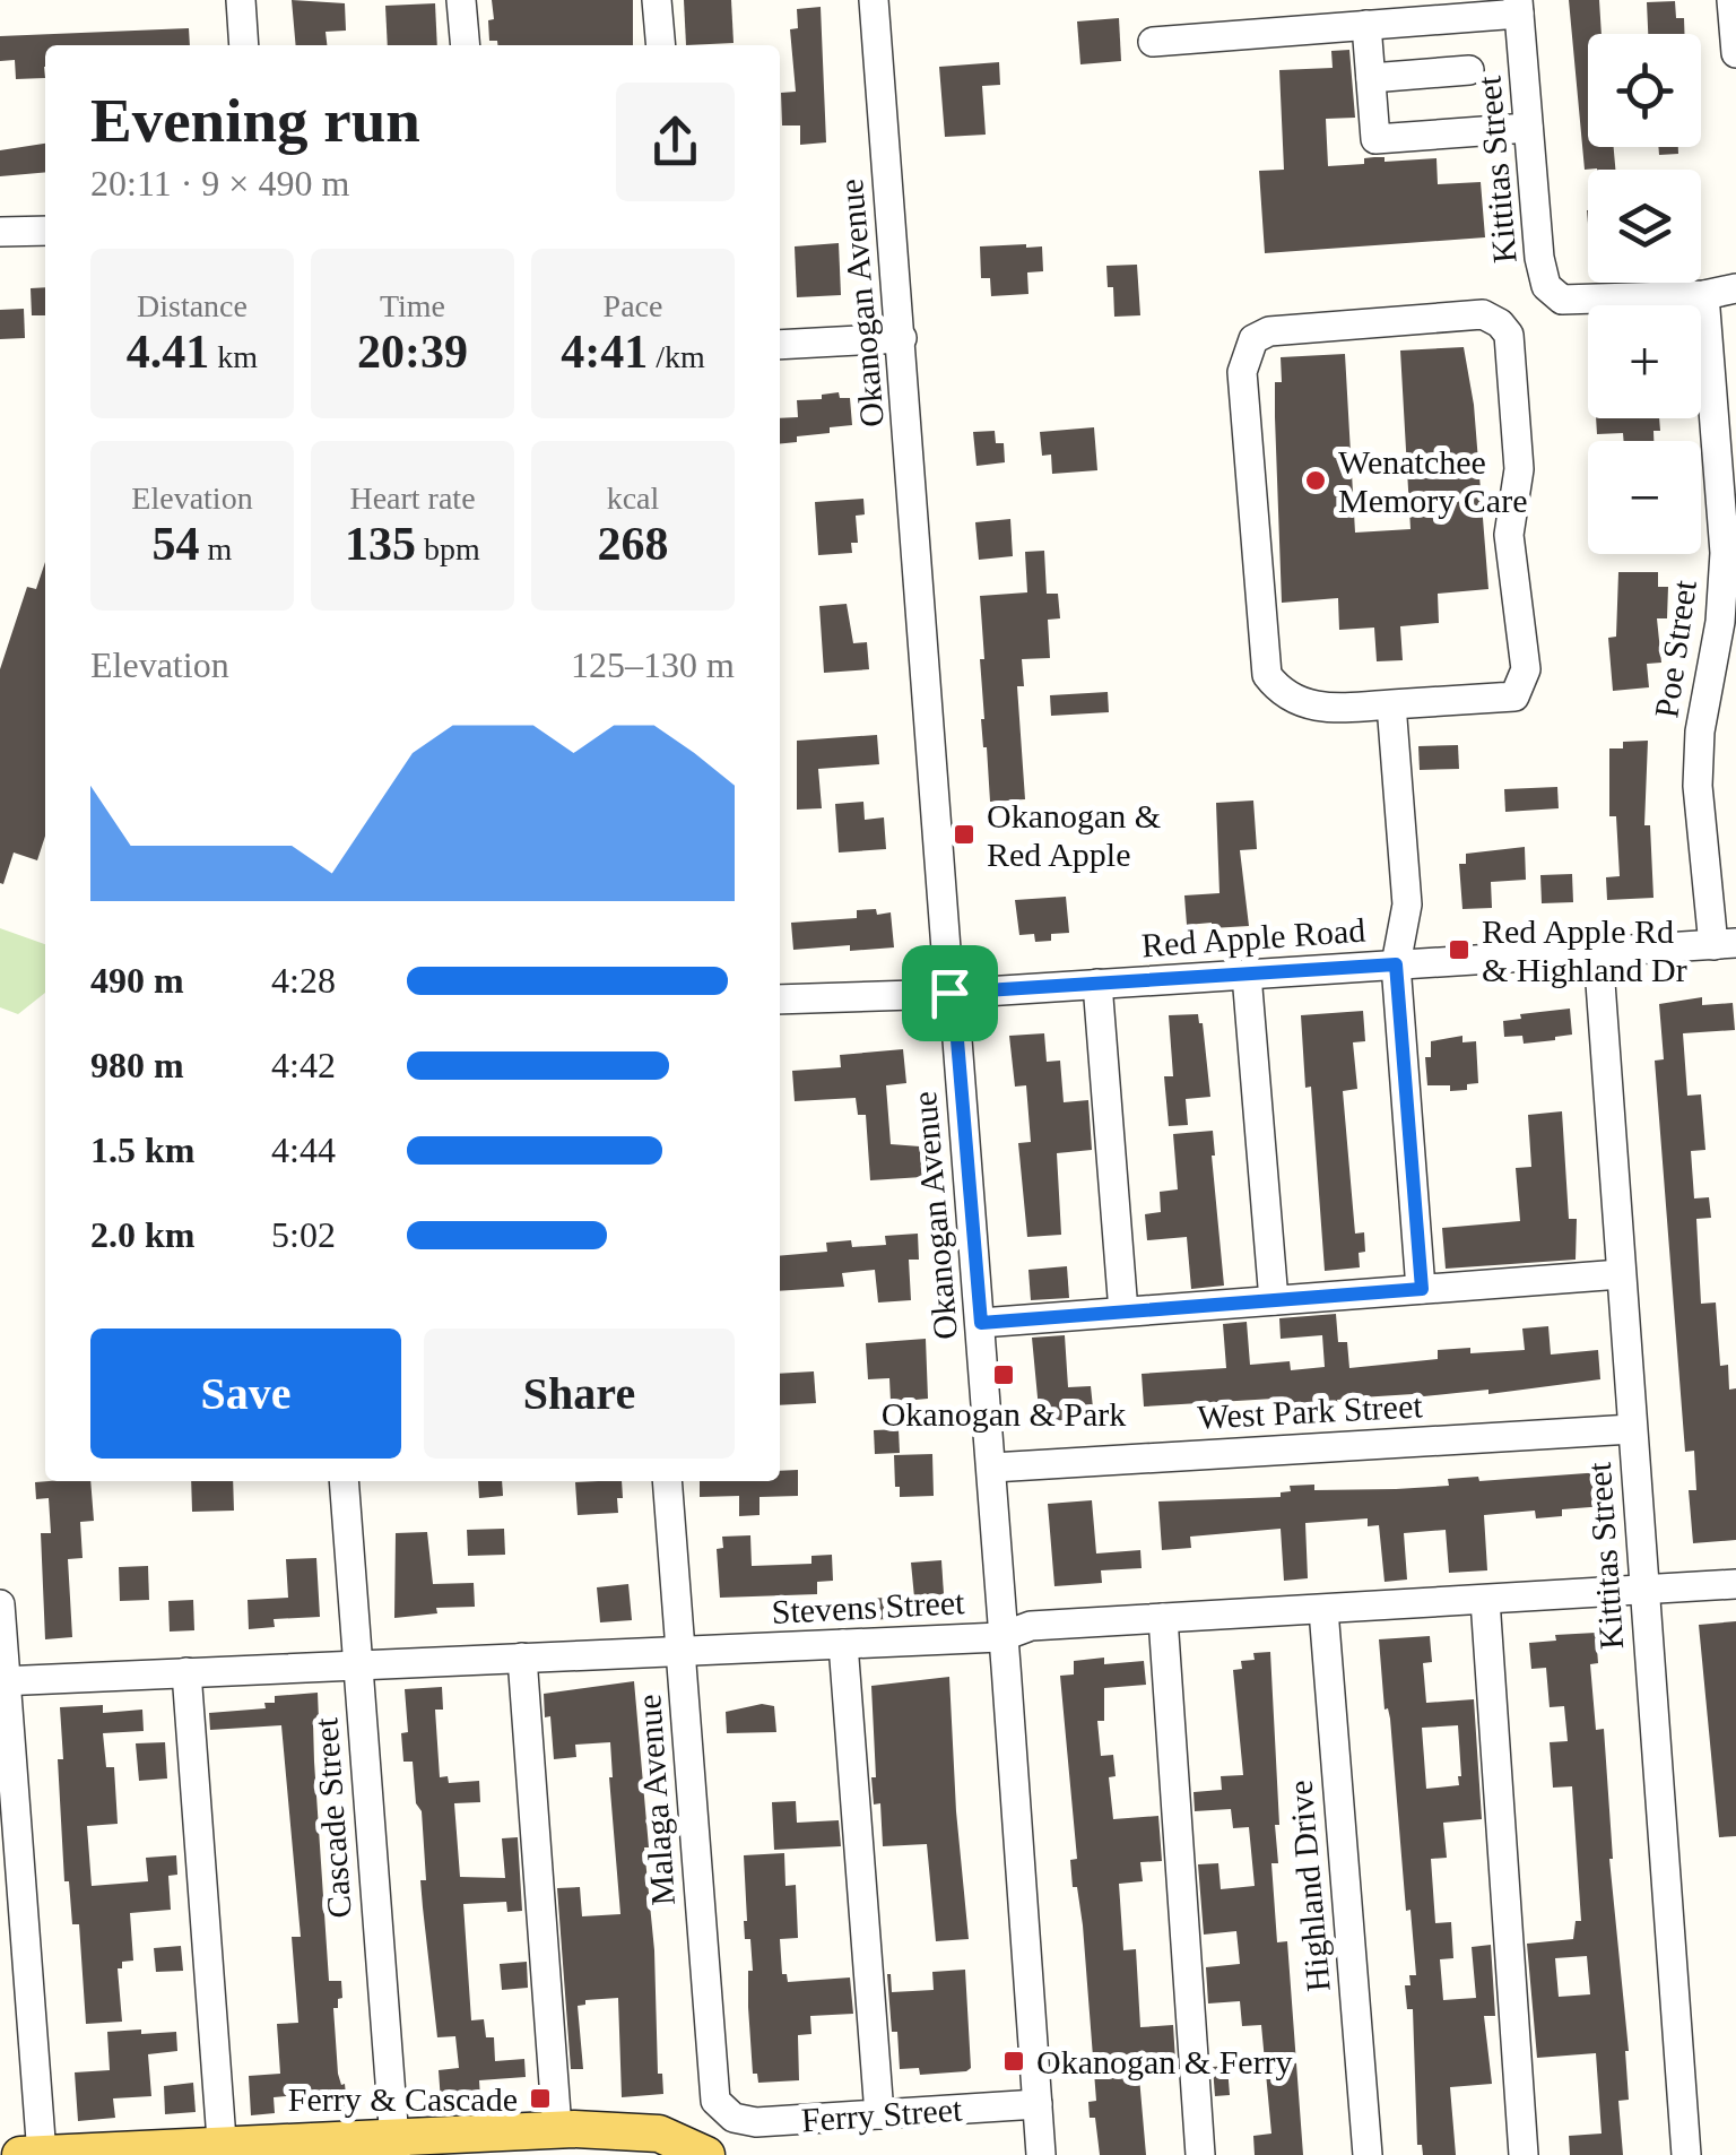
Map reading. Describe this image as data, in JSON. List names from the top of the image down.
{
  "streets": {
    "street": [
      "Kittitas Street",
      "Okanogan Avenue",
      "Poe Street",
      "Red Apple Road",
      "West Park Street",
      "Stevens Street",
      "Malaga Avenue",
      "Cascade Street",
      "Highland Drive",
      "Ferry Street"
    ]
  },
  "crossings": [
    ["Kittitas Street", "Poe Street"],
    ["Kittitas Street", "Red Apple Road"],
    ["Kittitas Street", "West Park Street"],
    ["Kittitas Street", "Stevens Street"],
    ["Okanogan Avenue", "Red Apple Road"],
    ["Okanogan Avenue", "West Park Street"],
    ["Okanogan Avenue", "Stevens Street"],
    ["Okanogan Avenue", "Ferry Street"],
    ["Poe Street", "Red Apple Road"],
    ["Stevens Street", "Malaga Avenue"],
    ["Stevens Street", "Cascade Street"],
    ["Stevens Street", "Highland Drive"],
    ["Malaga Avenue", "Ferry Street"]
  ],
  "places": {
    "other": ["Wenatchee Memory Care"],
    "transit": [
      "Okanogan & Red Apple",
      "Red Apple Rd & Highland Dr",
      "Okanogan & Park",
      "Okanogan & Ferry",
      "Ferry & Cascade"
    ]
  },
  "page": {
    "map_buttons": ["+", "−"],
    "heading": ["Evening run", "20:11 · 9 × 490 m"],
    "stats": [
      ["Distance", "4.41 km"],
      ["Time", "20:39"],
      ["Pace", "4:41 /km"],
      ["Elevation", "54 m"],
      ["Heart rate", "135 bpm"],
      ["kcal", "268"]
    ],
    "chart": ["Elevation", "125–130 m"],
    "list": [
      {
        "name": "490 m",
        "note": "4:28"
      },
      {
        "name": "980 m",
        "note": "4:42"
      },
      {
        "name": "1.5 km",
        "note": "4:44"
      },
      {
        "name": "2.0 km",
        "note": "5:02"
      }
    ],
    "buttons": ["Save", "Share"]
  }
}
